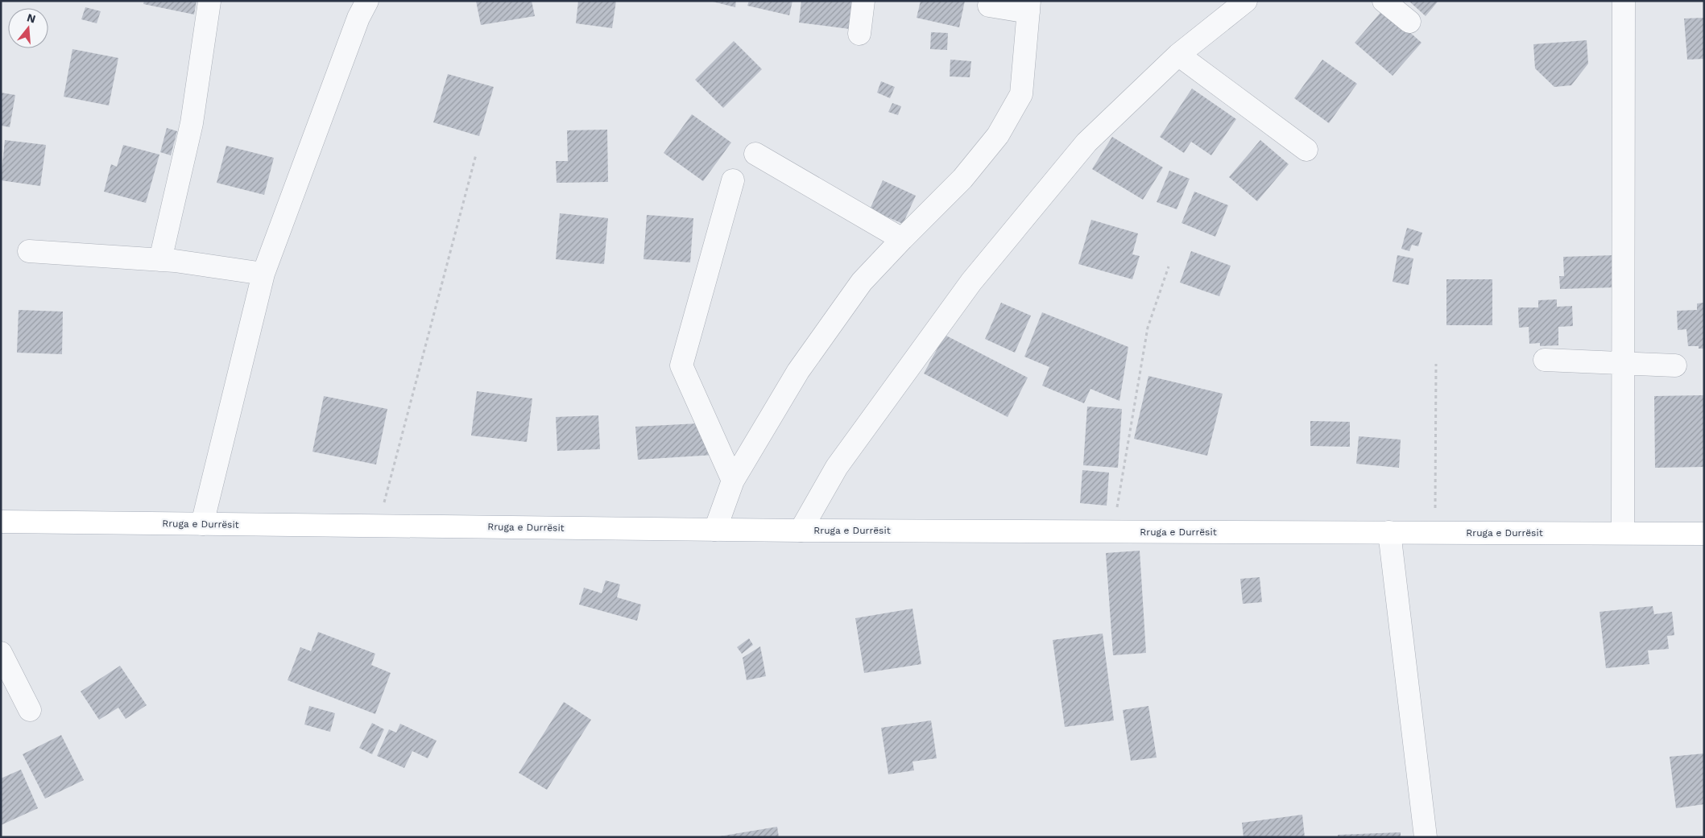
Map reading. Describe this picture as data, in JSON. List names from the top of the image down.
{
  "streets": {
    "main road": ["Rruga e Durrësit"]
  },
  "north": "top"
}
